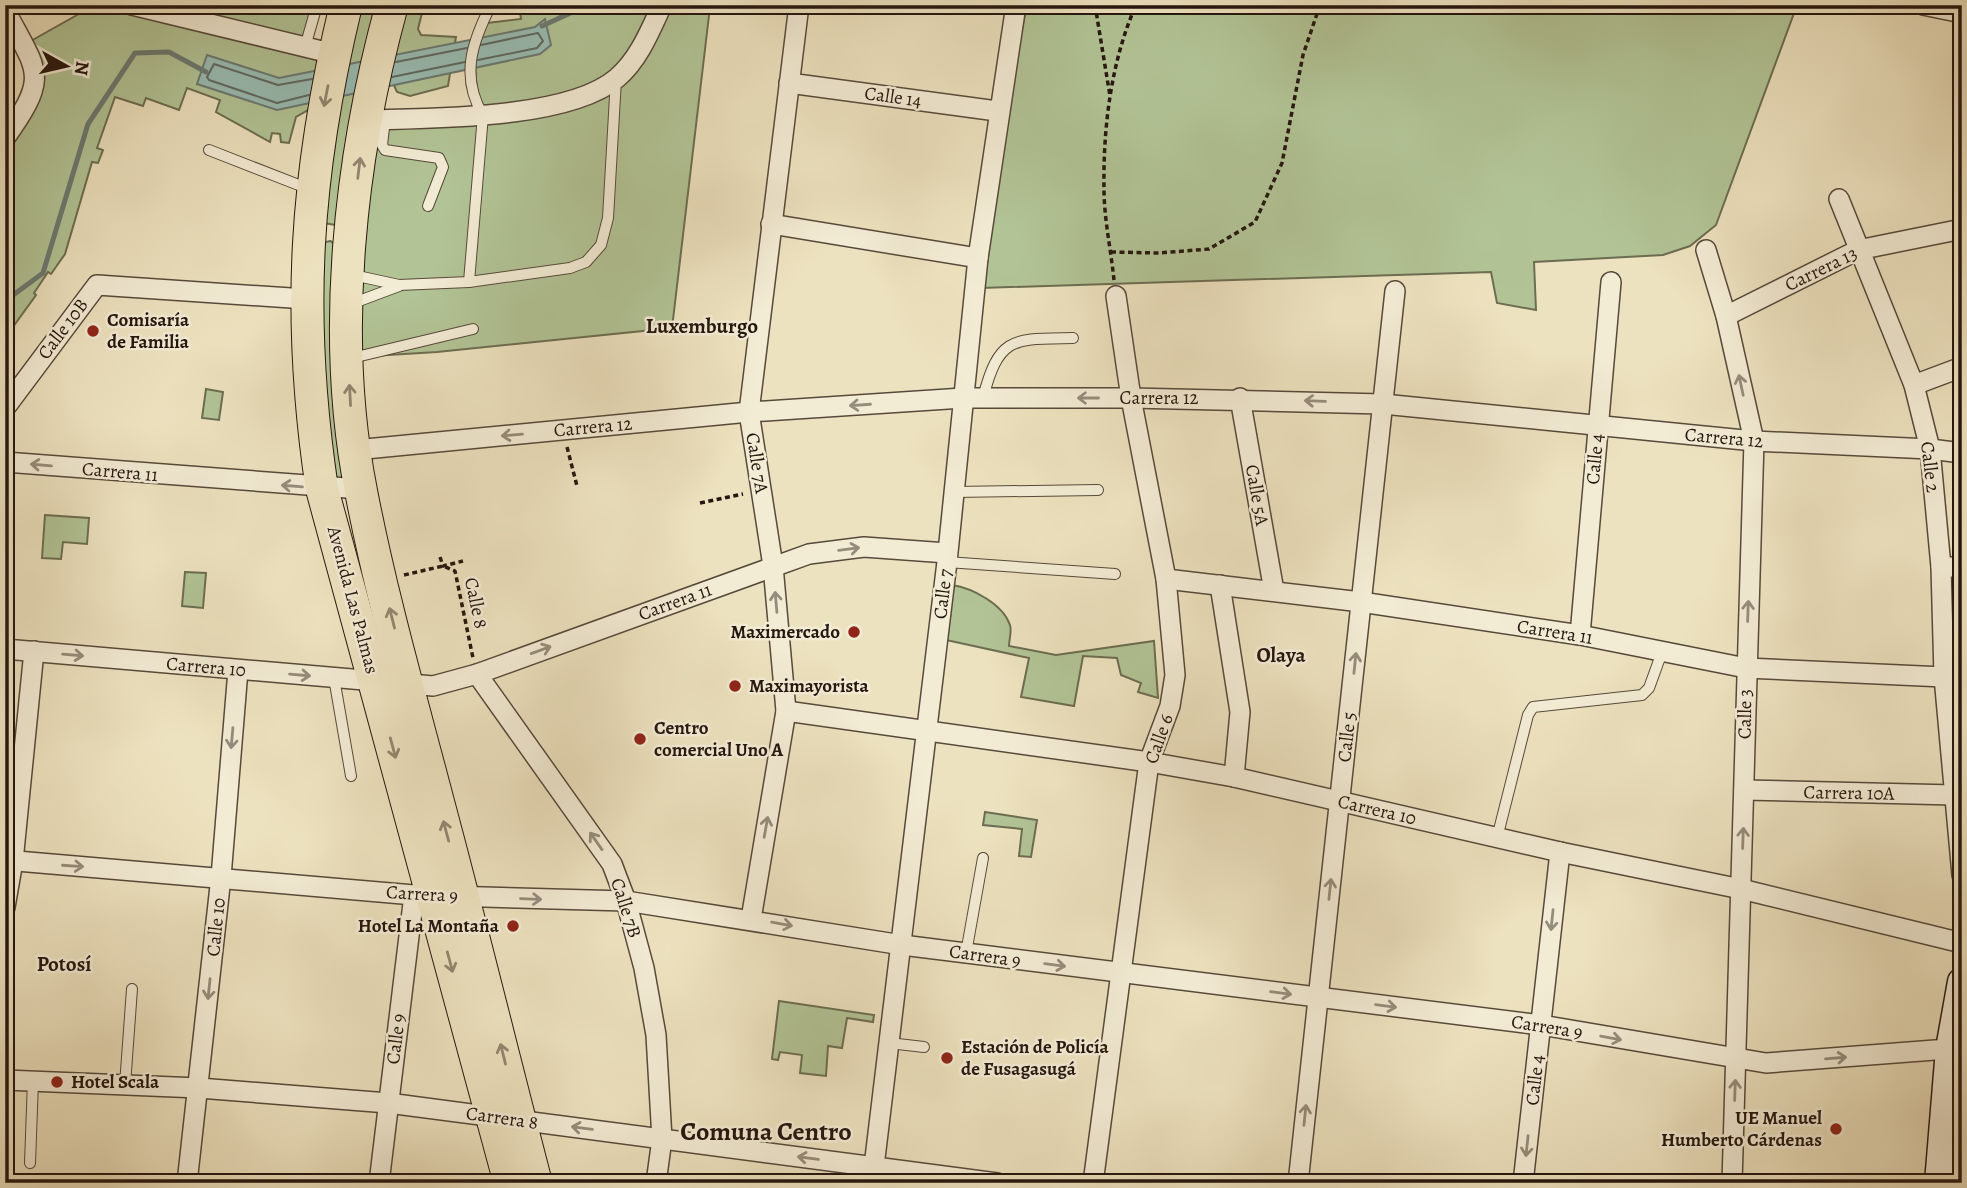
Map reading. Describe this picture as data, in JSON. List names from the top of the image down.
{
  "streets": {
    "main road": ["Avenida Las Palmas"],
    "street": [
      "Calle 14",
      "Carrera 13",
      "Calle 10B",
      "Carrera 12",
      "Calle 4",
      "Calle 7A",
      "Calle 2",
      "Carrera 11",
      "Calle 5A",
      "Calle 7",
      "Carrera 10",
      "Calle 3",
      "Calle 5",
      "Calle 6",
      "Carrera 10A",
      "Carrera 9",
      "Calle 7B",
      "Calle 10",
      "Calle 9",
      "Carrera 8"
    ],
    "path": ["Calle 8"]
  },
  "crossings": [
    ["Calle 14", "Calle 7A"],
    ["Calle 14", "Calle 7"],
    ["Carrera 13", "Calle 2"],
    ["Carrera 13", "Calle 3"],
    ["Calle 10B", "Avenida Las Palmas"],
    ["Carrera 12", "Calle 4"],
    ["Carrera 12", "Calle 7A"],
    ["Carrera 12", "Calle 2"],
    ["Carrera 12", "Calle 5A"],
    ["Carrera 12", "Calle 7"],
    ["Carrera 12", "Avenida Las Palmas"],
    ["Carrera 12", "Calle 3"],
    ["Carrera 12", "Calle 5"],
    ["Carrera 12", "Calle 6"],
    ["Calle 4", "Carrera 11"],
    ["Calle 4", "Carrera 10"],
    ["Calle 4", "Carrera 9"],
    ["Calle 7A", "Carrera 11"],
    ["Calle 7A", "Carrera 10"],
    ["Calle 7A", "Carrera 9"],
    ["Calle 2", "Carrera 11"],
    ["Calle 2", "Carrera 10A"],
    ["Carrera 11", "Calle 5A"],
    ["Carrera 11", "Calle 7"],
    ["Carrera 11", "Avenida Las Palmas"],
    ["Carrera 11", "Calle 8"],
    ["Carrera 11", "Carrera 10"],
    ["Carrera 11", "Calle 3"],
    ["Carrera 11", "Calle 5"],
    ["Carrera 11", "Calle 6"],
    ["Carrera 11", "Calle 7B"],
    ["Calle 7", "Carrera 10"],
    ["Calle 7", "Carrera 9"],
    ["Calle 7", "Carrera 8"],
    ["Avenida Las Palmas", "Calle 8"],
    ["Avenida Las Palmas", "Carrera 10"],
    ["Avenida Las Palmas", "Carrera 9"],
    ["Avenida Las Palmas", "Calle 9"],
    ["Avenida Las Palmas", "Carrera 8"],
    ["Calle 8", "Calle 7B"],
    ["Carrera 10", "Calle 3"],
    ["Carrera 10", "Calle 5"],
    ["Carrera 10", "Calle 6"],
    ["Carrera 10", "Calle 10"],
    ["Calle 3", "Carrera 10A"],
    ["Calle 3", "Carrera 9"],
    ["Calle 5", "Carrera 9"],
    ["Calle 6", "Carrera 9"],
    ["Carrera 9", "Calle 7B"],
    ["Carrera 9", "Calle 10"],
    ["Carrera 9", "Calle 9"],
    ["Calle 7B", "Carrera 8"],
    ["Calle 10", "Carrera 8"],
    ["Calle 9", "Carrera 8"]
  ],
  "one_way": [
    "Carrera 12",
    "Calle 4",
    "Calle 7A",
    "Calle 3",
    "Carrera 9",
    "Calle 7B",
    "Calle 10",
    "Carrera 8"
  ],
  "districts": [
    "Luxemburgo",
    "Olaya",
    "Potosí",
    "Comuna Centro"
  ],
  "places": [
    "Comisaría de Familia",
    "Maximercado",
    "Maximayorista",
    "Centro comercial Uno A",
    "Hotel La Montaña",
    "Estación de Policía de Fusagasugá",
    "Hotel Scala",
    "UE Manuel Humberto Cárdenas"
  ],
  "north": "right"
}
